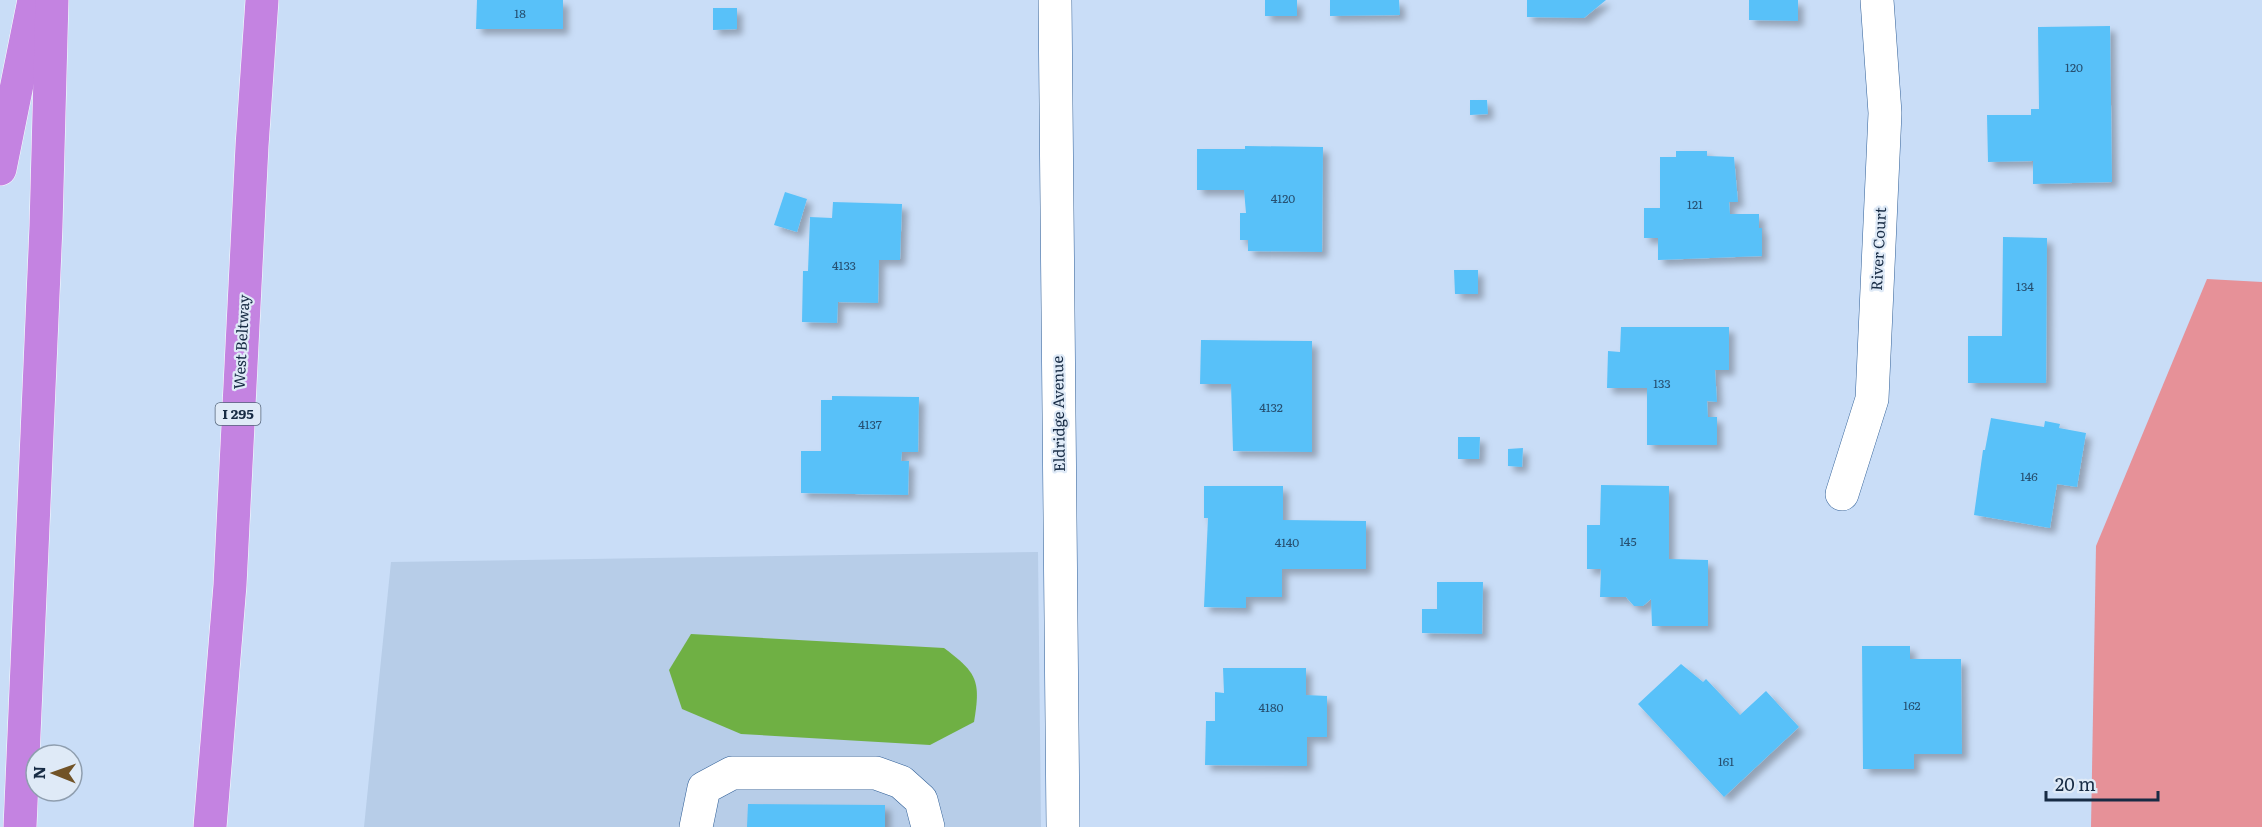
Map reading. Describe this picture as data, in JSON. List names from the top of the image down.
{
  "streets": {
    "highway": ["West Beltway", "I 295"],
    "street": ["River Court", "Eldridge Avenue"]
  },
  "house_numbers": [
    "18",
    "120",
    "4120",
    "121",
    "4133",
    "134",
    "133",
    "4132",
    "4137",
    "146",
    "145",
    "4140",
    "162",
    "4180",
    "161"
  ],
  "scale_bar": "20 m",
  "north": "left"
}
